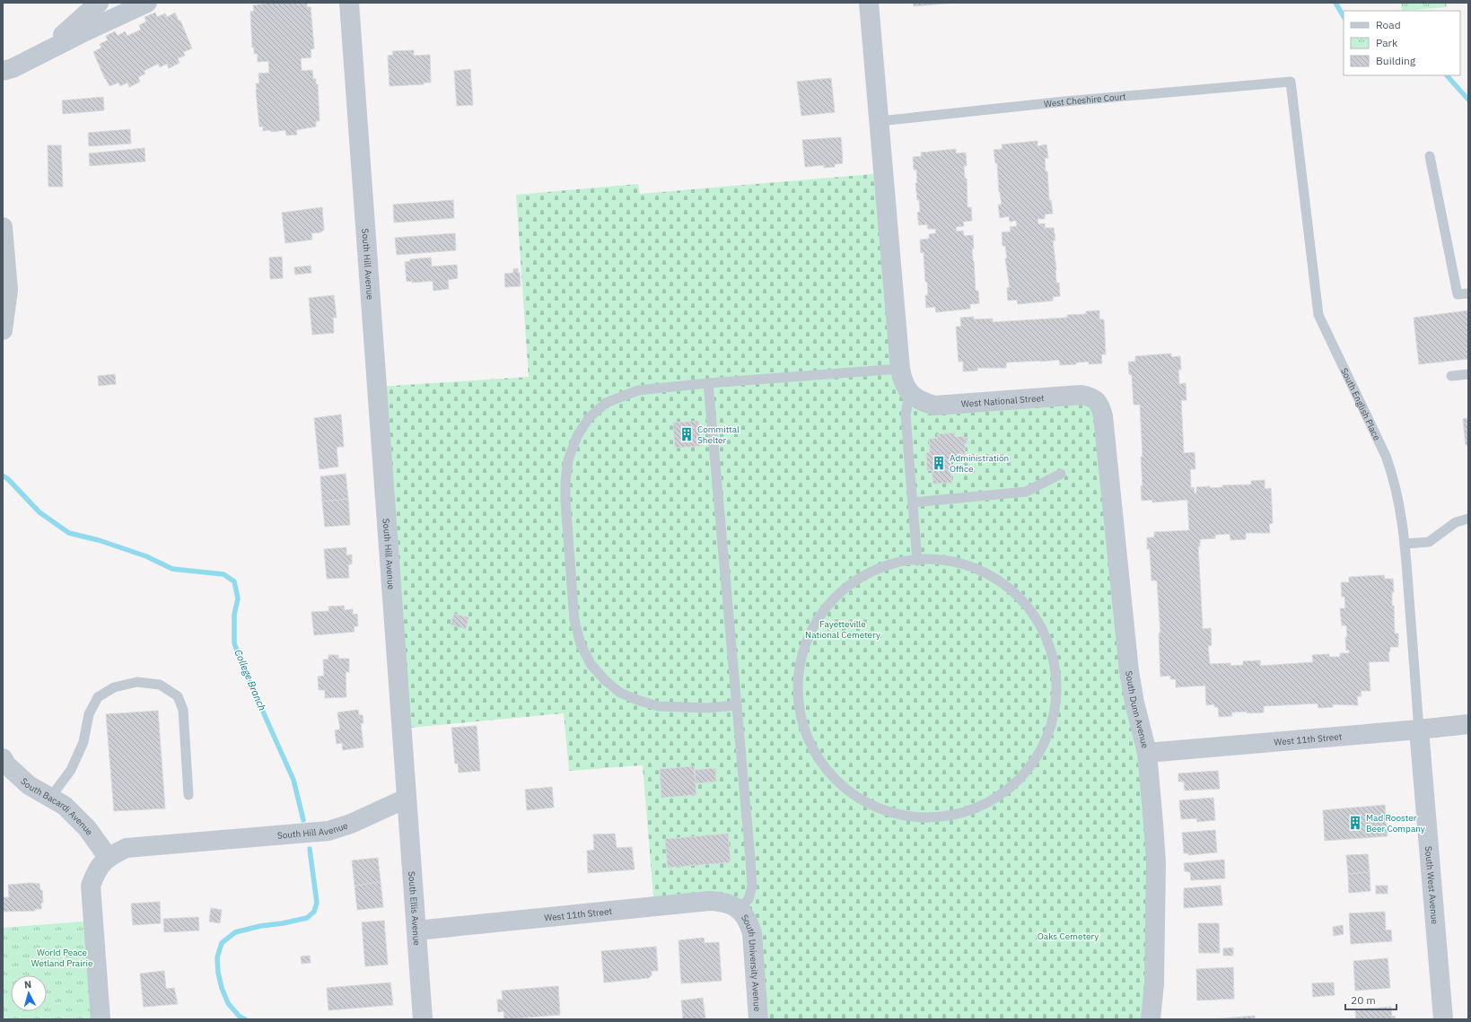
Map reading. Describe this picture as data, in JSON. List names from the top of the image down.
{
  "streets": {
    "street": [
      "South Hill Avenue",
      "West National Street",
      "South Dunn Avenue",
      "West 11th Street",
      "South Bacardi Avenue",
      "South West Avenue",
      "South Ellis Avenue",
      "South University Avenue"
    ],
    "lane": ["West Cheshire Court", "South English Place"]
  },
  "crossings": [
    ["West Cheshire Court", "South English Place"],
    ["South Hill Avenue", "South Bacardi Avenue"],
    ["South Hill Avenue", "South Ellis Avenue"],
    ["West National Street", "South Dunn Avenue"],
    ["South English Place", "West 11th Street"],
    ["South English Place", "South West Avenue"],
    ["South Dunn Avenue", "West 11th Street"],
    ["West 11th Street", "South West Avenue"],
    ["West 11th Street", "South Ellis Avenue"],
    ["West 11th Street", "South University Avenue"]
  ],
  "water": ["College Branch"],
  "parks": ["Fayetteville National Cemetery", "Oaks Cemetery", "World Peace Wetland Prairie"],
  "places": {
    "building": ["Committal Shelter", "Administration Office", "Mad Rooster Beer Company"]
  },
  "legend": ["Road", "Park", "Building"],
  "scale_bar": "20 m",
  "north": "top"
}
